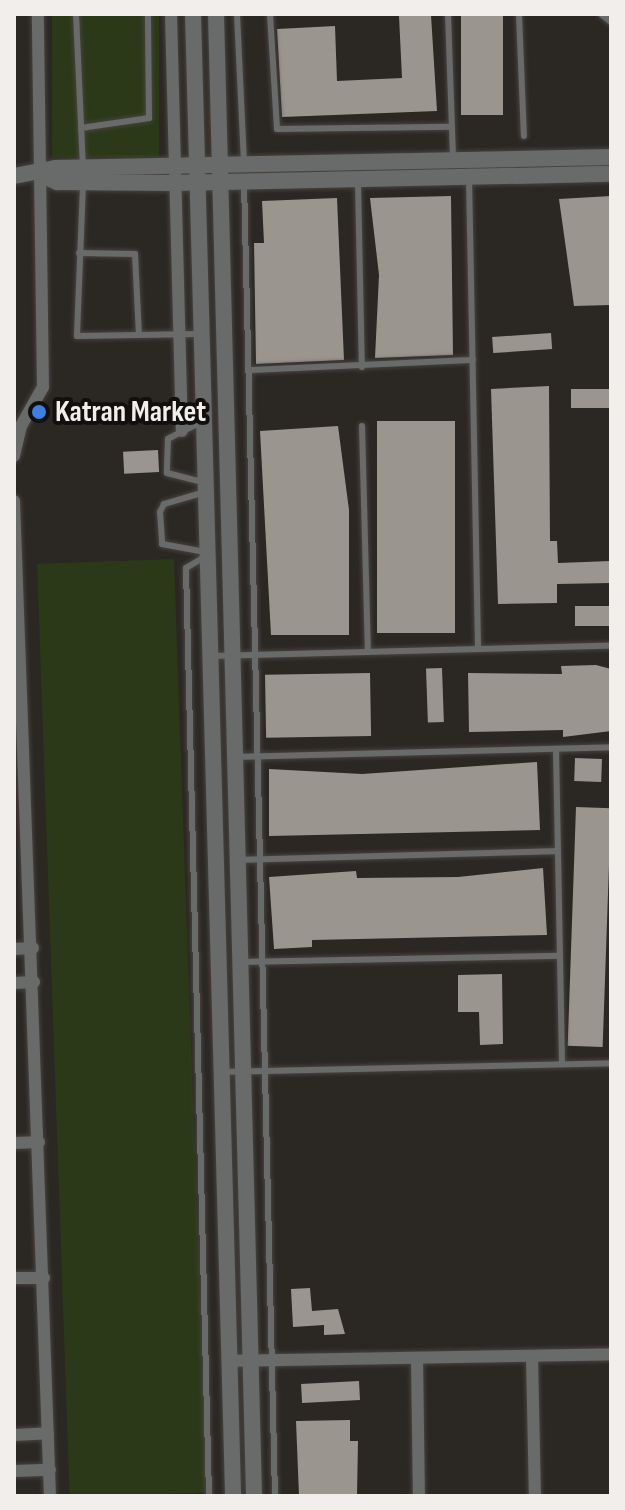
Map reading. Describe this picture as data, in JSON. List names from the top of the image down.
{
  "places": ["Katran Market"]
}
